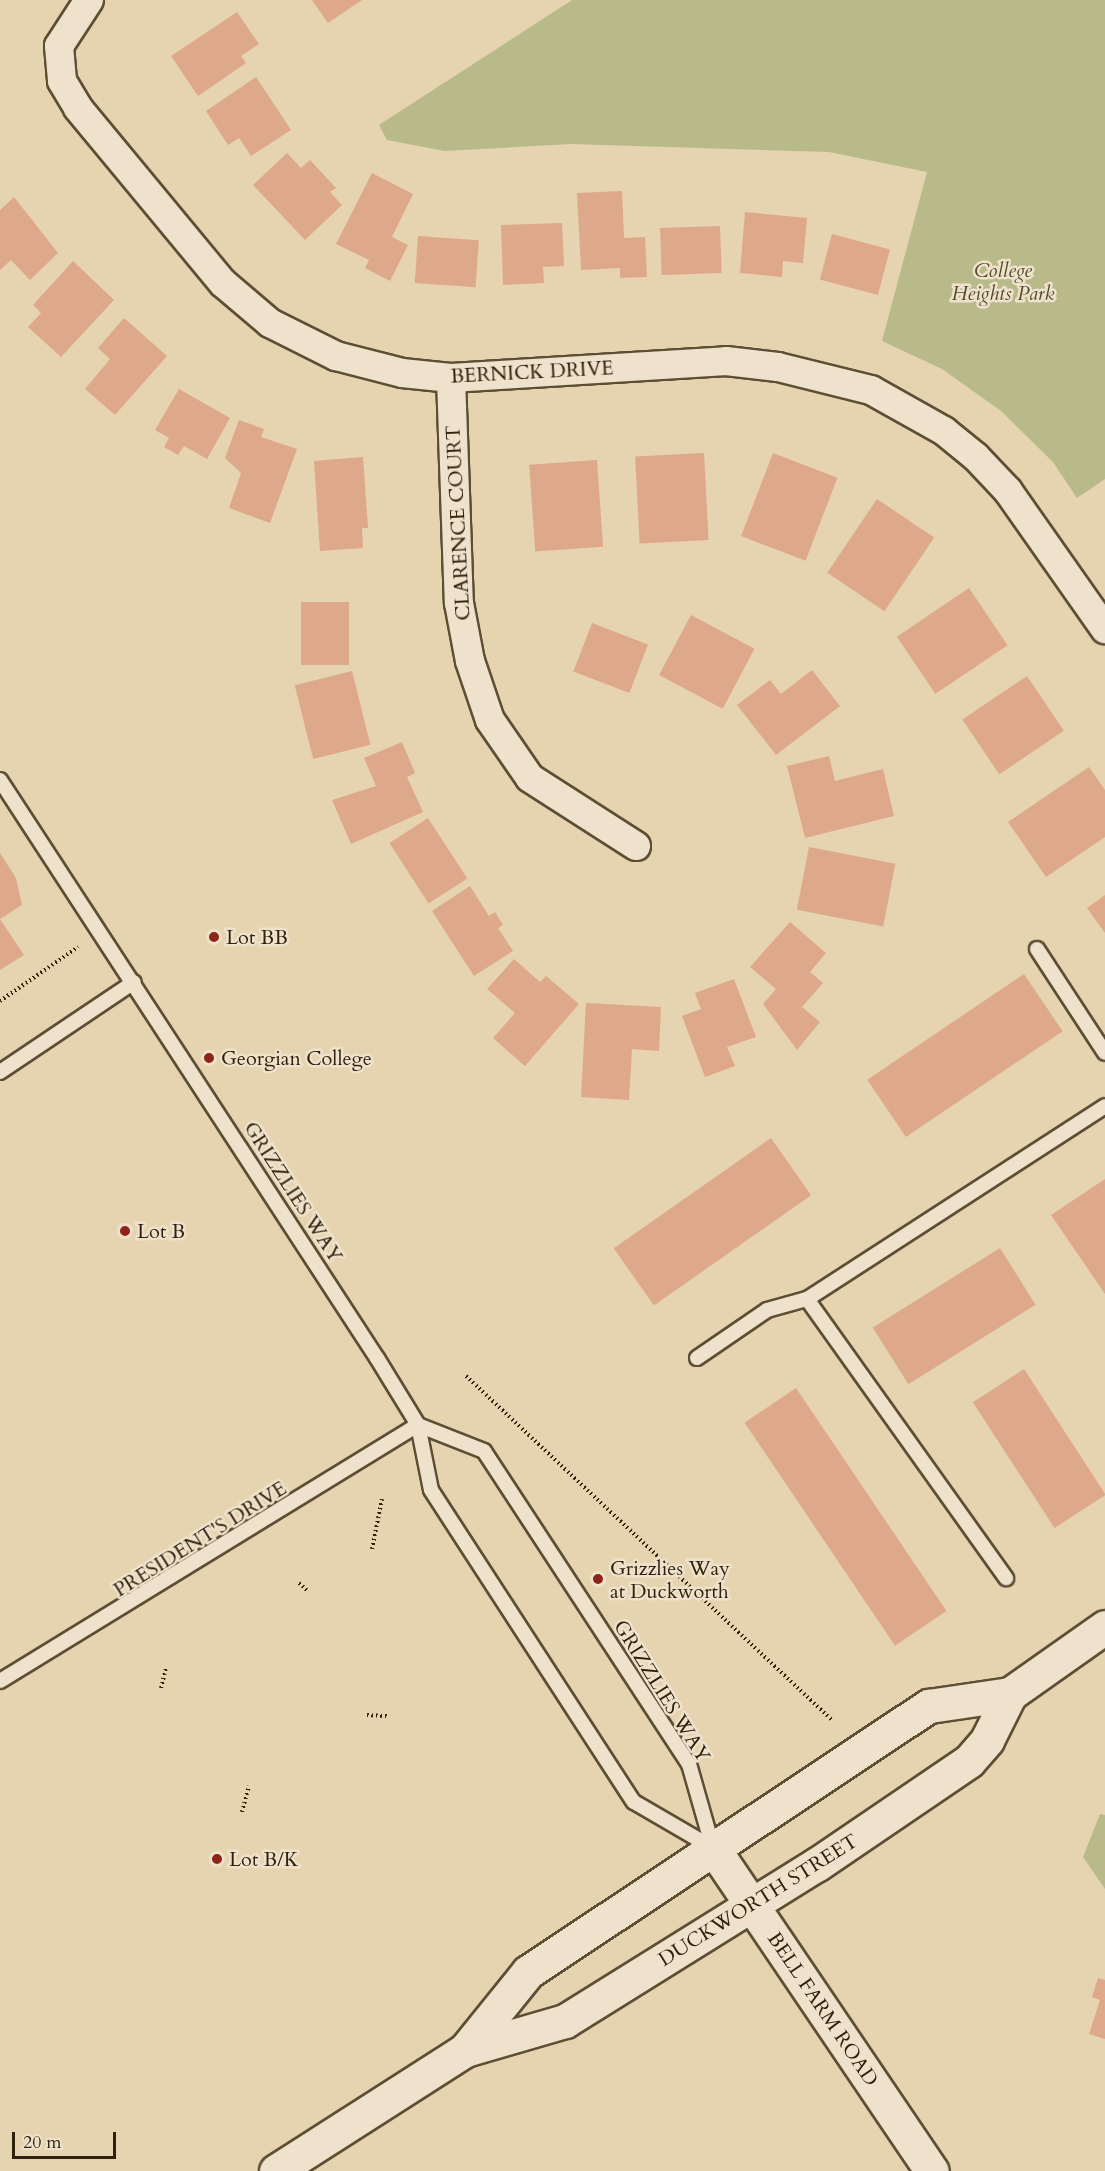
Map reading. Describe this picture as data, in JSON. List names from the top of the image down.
{
  "streets": {
    "main road": ["DUCKWORTH STREET", "BELL FARM ROAD"],
    "street": ["BERNICK DRIVE", "CLARENCE COURT"],
    "lane": ["GRIZZLIES WAY", "PRESIDENT'S DRIVE"]
  },
  "crossings": [
    ["BERNICK DRIVE", "CLARENCE COURT"],
    ["GRIZZLIES WAY", "PRESIDENT'S DRIVE"],
    ["GRIZZLIES WAY", "DUCKWORTH STREET"],
    ["GRIZZLIES WAY", "BELL FARM ROAD"],
    ["DUCKWORTH STREET", "BELL FARM ROAD"]
  ],
  "parks": ["College Heights Park"],
  "places": [
    "Lot BB",
    "Georgian College",
    "Lot B",
    "Grizzlies Way at Duckworth",
    "Lot B/K"
  ],
  "scale_bar": "20 m"
}
